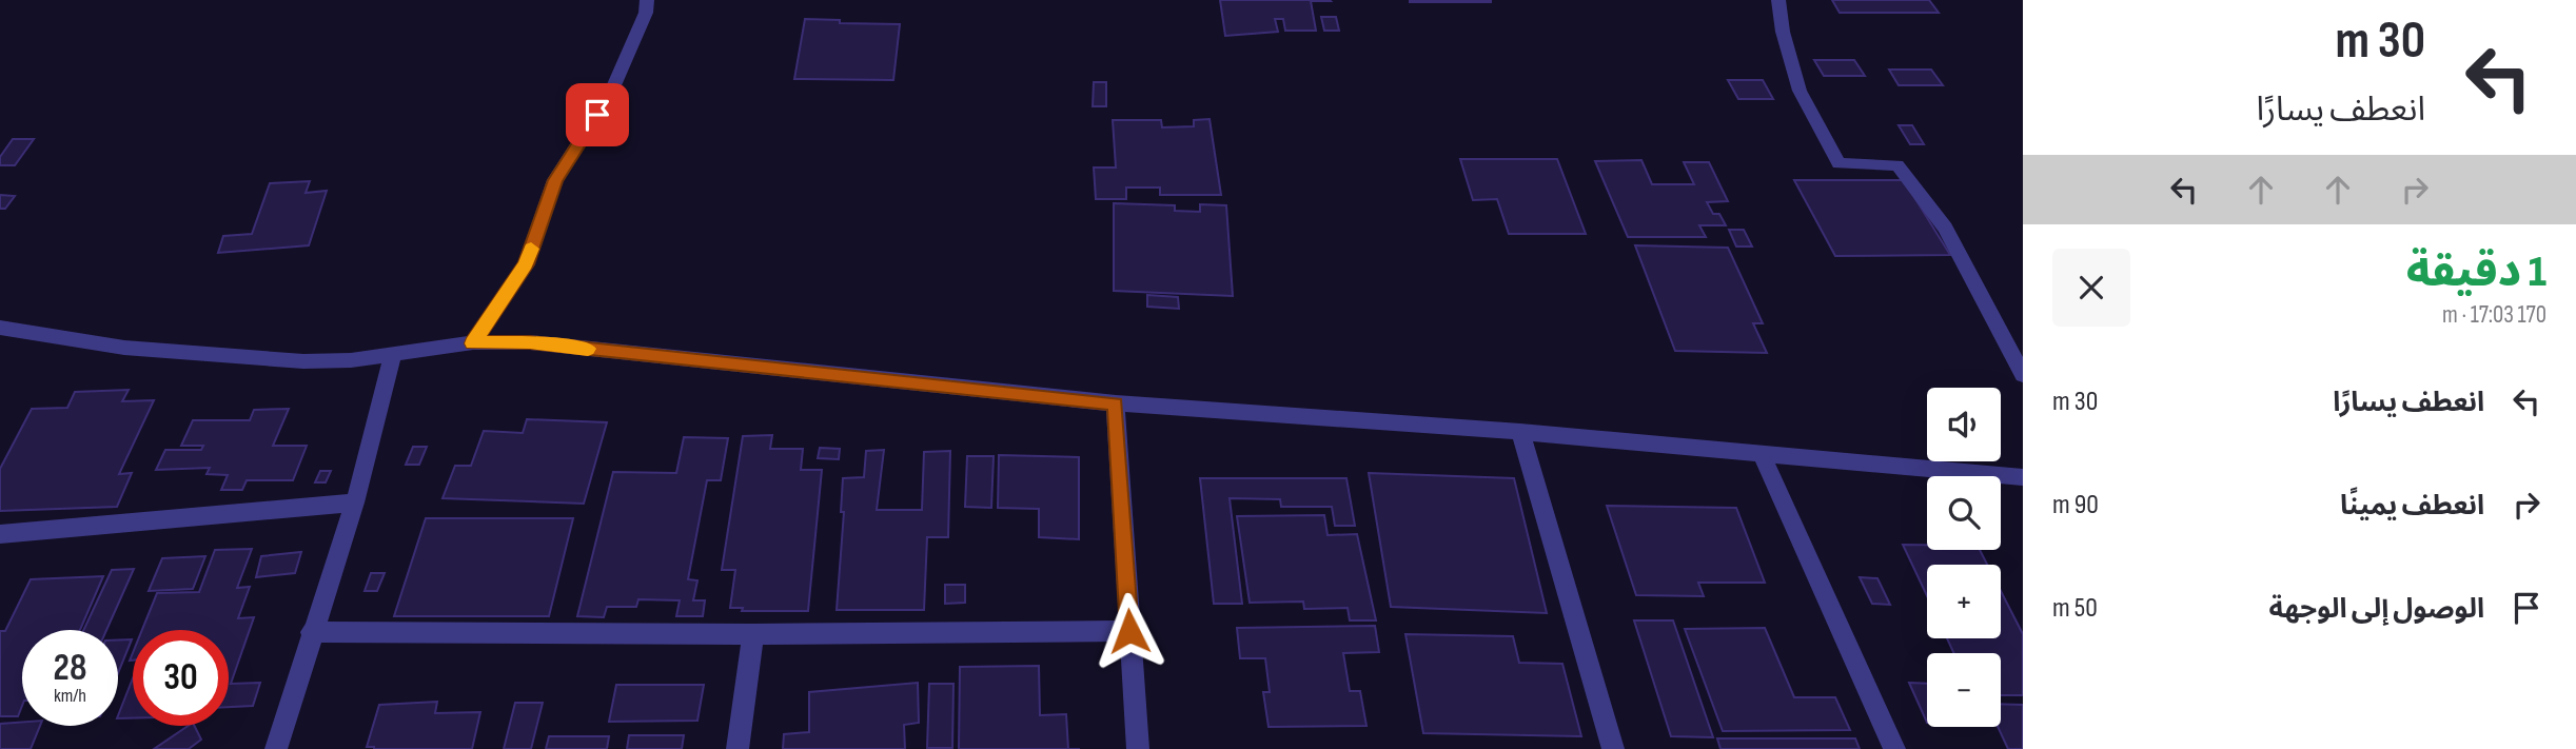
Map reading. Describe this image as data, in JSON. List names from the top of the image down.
{
  "page": {
    "turn": ["30 m", "انعطف يسارًا"],
    "heading": ["1 دقيقة", "170 m · 17:03"],
    "list": [
      {
        "name": "انعطف يسارًا",
        "value": "30 m"
      },
      {
        "name": "انعطف يمينًا",
        "value": "90 m"
      },
      {
        "name": "الوصول إلى الوجهة",
        "value": "50 m"
      }
    ],
    "map_buttons": ["+", "−"],
    "speed": "28 km/h",
    "limit": "30"
  }
}
